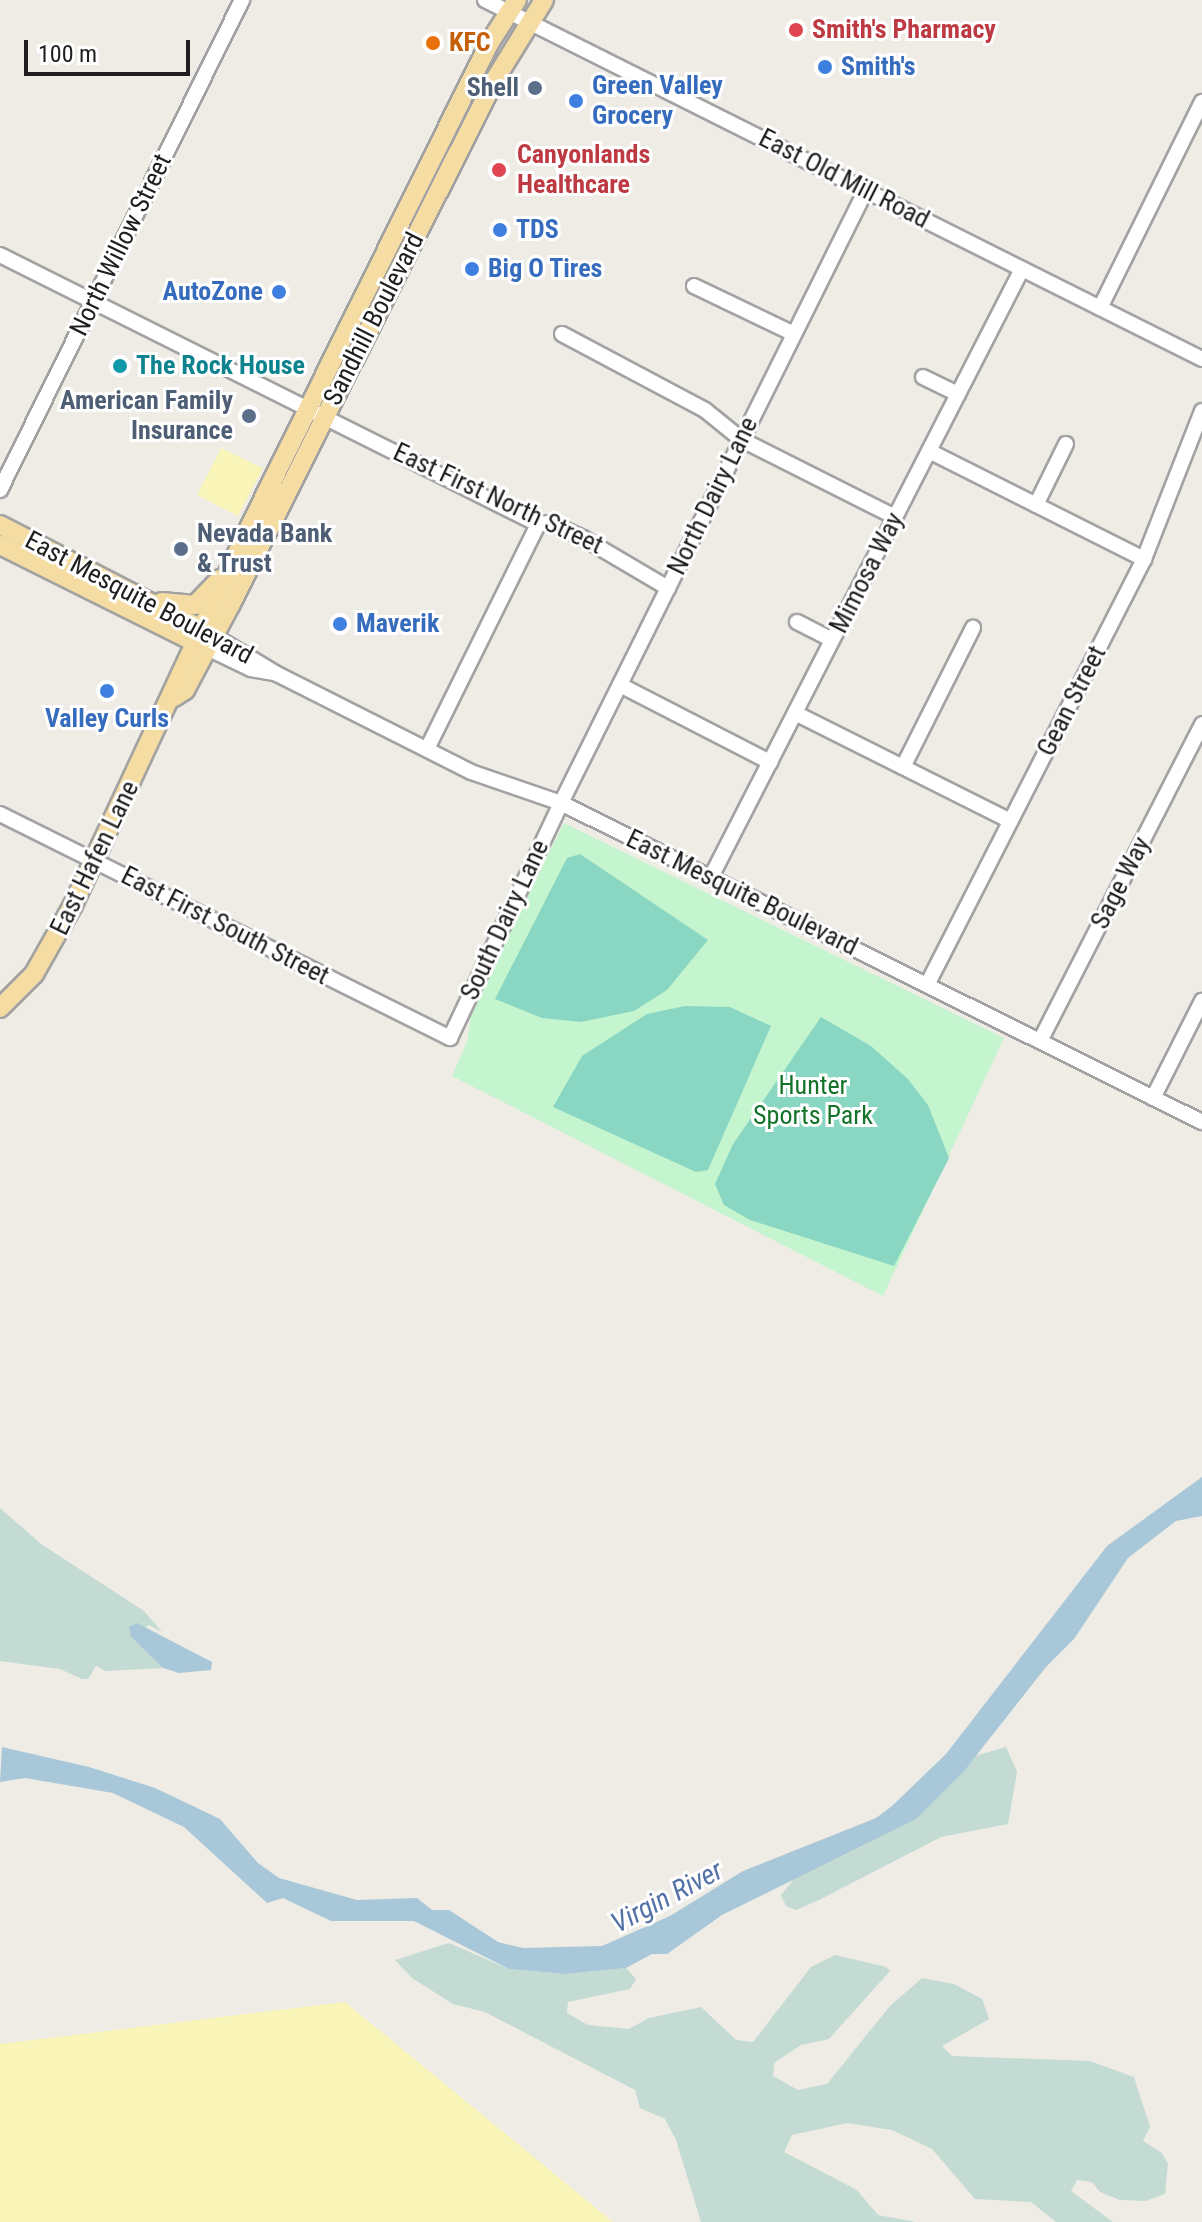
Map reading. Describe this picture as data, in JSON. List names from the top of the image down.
{
  "streets": {
    "main road": ["Sandhill Boulevard", "East Mesquite Boulevard", "East Hafen Lane"],
    "street": [
      "East Old Mill Road",
      "North Willow Street",
      "North Dairy Lane",
      "East First North Street",
      "Mimosa Way",
      "Gean Street",
      "Sage Way",
      "South Dairy Lane",
      "East First South Street"
    ]
  },
  "crossings": [
    ["East Old Mill Road", "Sandhill Boulevard"],
    ["East Old Mill Road", "North Dairy Lane"],
    ["East Old Mill Road", "Mimosa Way"],
    ["North Willow Street", "East First North Street"],
    ["Sandhill Boulevard", "East First North Street"],
    ["Sandhill Boulevard", "East Mesquite Boulevard"],
    ["Sandhill Boulevard", "East Hafen Lane"],
    ["North Dairy Lane", "East First North Street"],
    ["North Dairy Lane", "East Mesquite Boulevard"],
    ["North Dairy Lane", "South Dairy Lane"],
    ["Mimosa Way", "East Mesquite Boulevard"],
    ["East Mesquite Boulevard", "Gean Street"],
    ["East Mesquite Boulevard", "East Hafen Lane"],
    ["East Mesquite Boulevard", "Sage Way"],
    ["East Mesquite Boulevard", "South Dairy Lane"],
    ["East Hafen Lane", "East First South Street"],
    ["South Dairy Lane", "East First South Street"]
  ],
  "water": ["Virgin River"],
  "parks": ["Hunter Sports Park"],
  "places": [
    "Smith's Pharmacy",
    "KFC",
    "Smith's",
    "Shell",
    "Green Valley Grocery",
    "Canyonlands Healthcare",
    "TDS",
    "Big O Tires",
    "AutoZone",
    "The Rock House",
    "American Family Insurance",
    "Nevada Bank & Trust",
    "Maverik",
    "Valley Curls"
  ],
  "scale_bar": "100 m"
}
